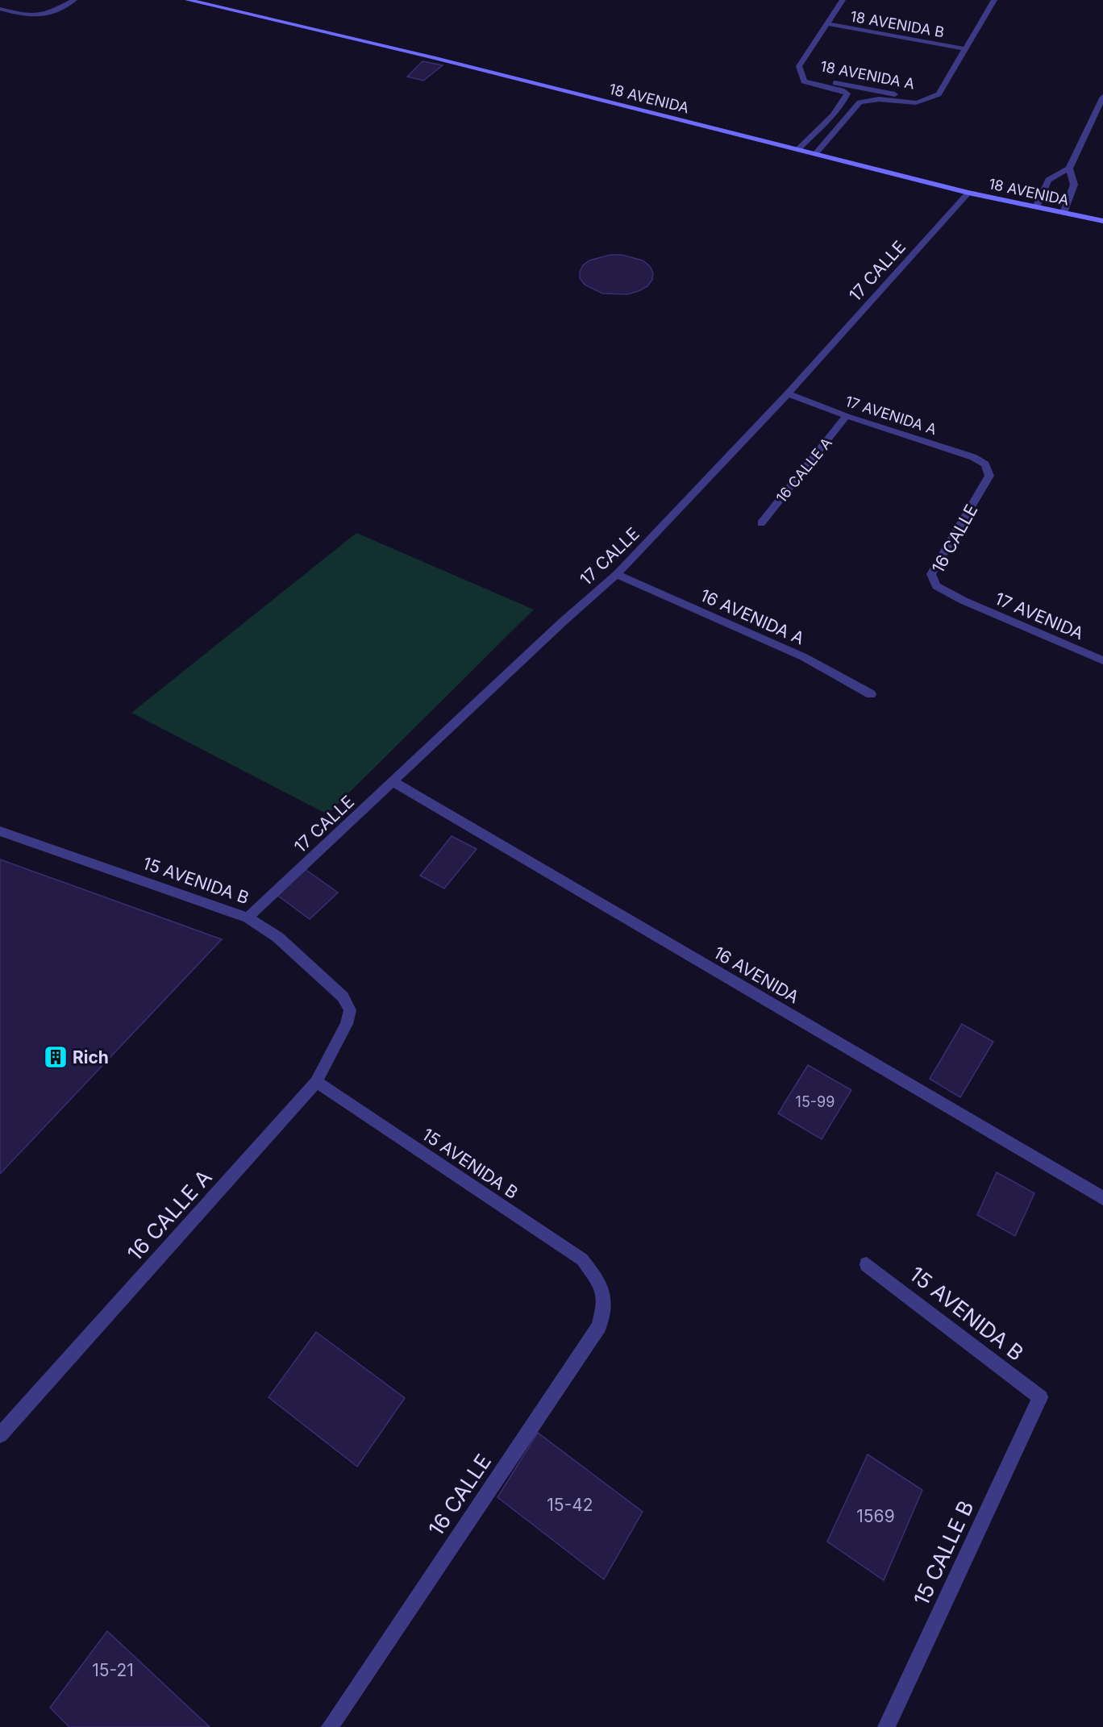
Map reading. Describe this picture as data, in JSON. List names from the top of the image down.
{
  "streets": {
    "street": [
      "18 AVENIDA B",
      "18 AVENIDA A",
      "18 AVENIDA",
      "17 CALLE",
      "17 AVENIDA A",
      "16 CALLE A",
      "16 CALLE",
      "17 AVENIDA",
      "16 AVENIDA A",
      "15 AVENIDA B",
      "16 AVENIDA",
      "15 CALLE B"
    ]
  },
  "crossings": [
    ["18 AVENIDA", "17 CALLE"],
    ["17 CALLE", "17 AVENIDA A"],
    ["17 CALLE", "16 AVENIDA A"],
    ["17 CALLE", "15 AVENIDA B"],
    ["17 CALLE", "16 AVENIDA"],
    ["17 AVENIDA A", "16 CALLE A"],
    ["17 AVENIDA A", "16 CALLE"],
    ["16 CALLE A", "15 AVENIDA B"],
    ["16 CALLE", "17 AVENIDA"],
    ["16 CALLE", "15 AVENIDA B"],
    ["15 AVENIDA B", "15 CALLE B"]
  ],
  "places": {
    "building": ["Rich"]
  },
  "house_numbers": [
    "15-99",
    "15-42",
    "1569",
    "15-21"
  ]
}
